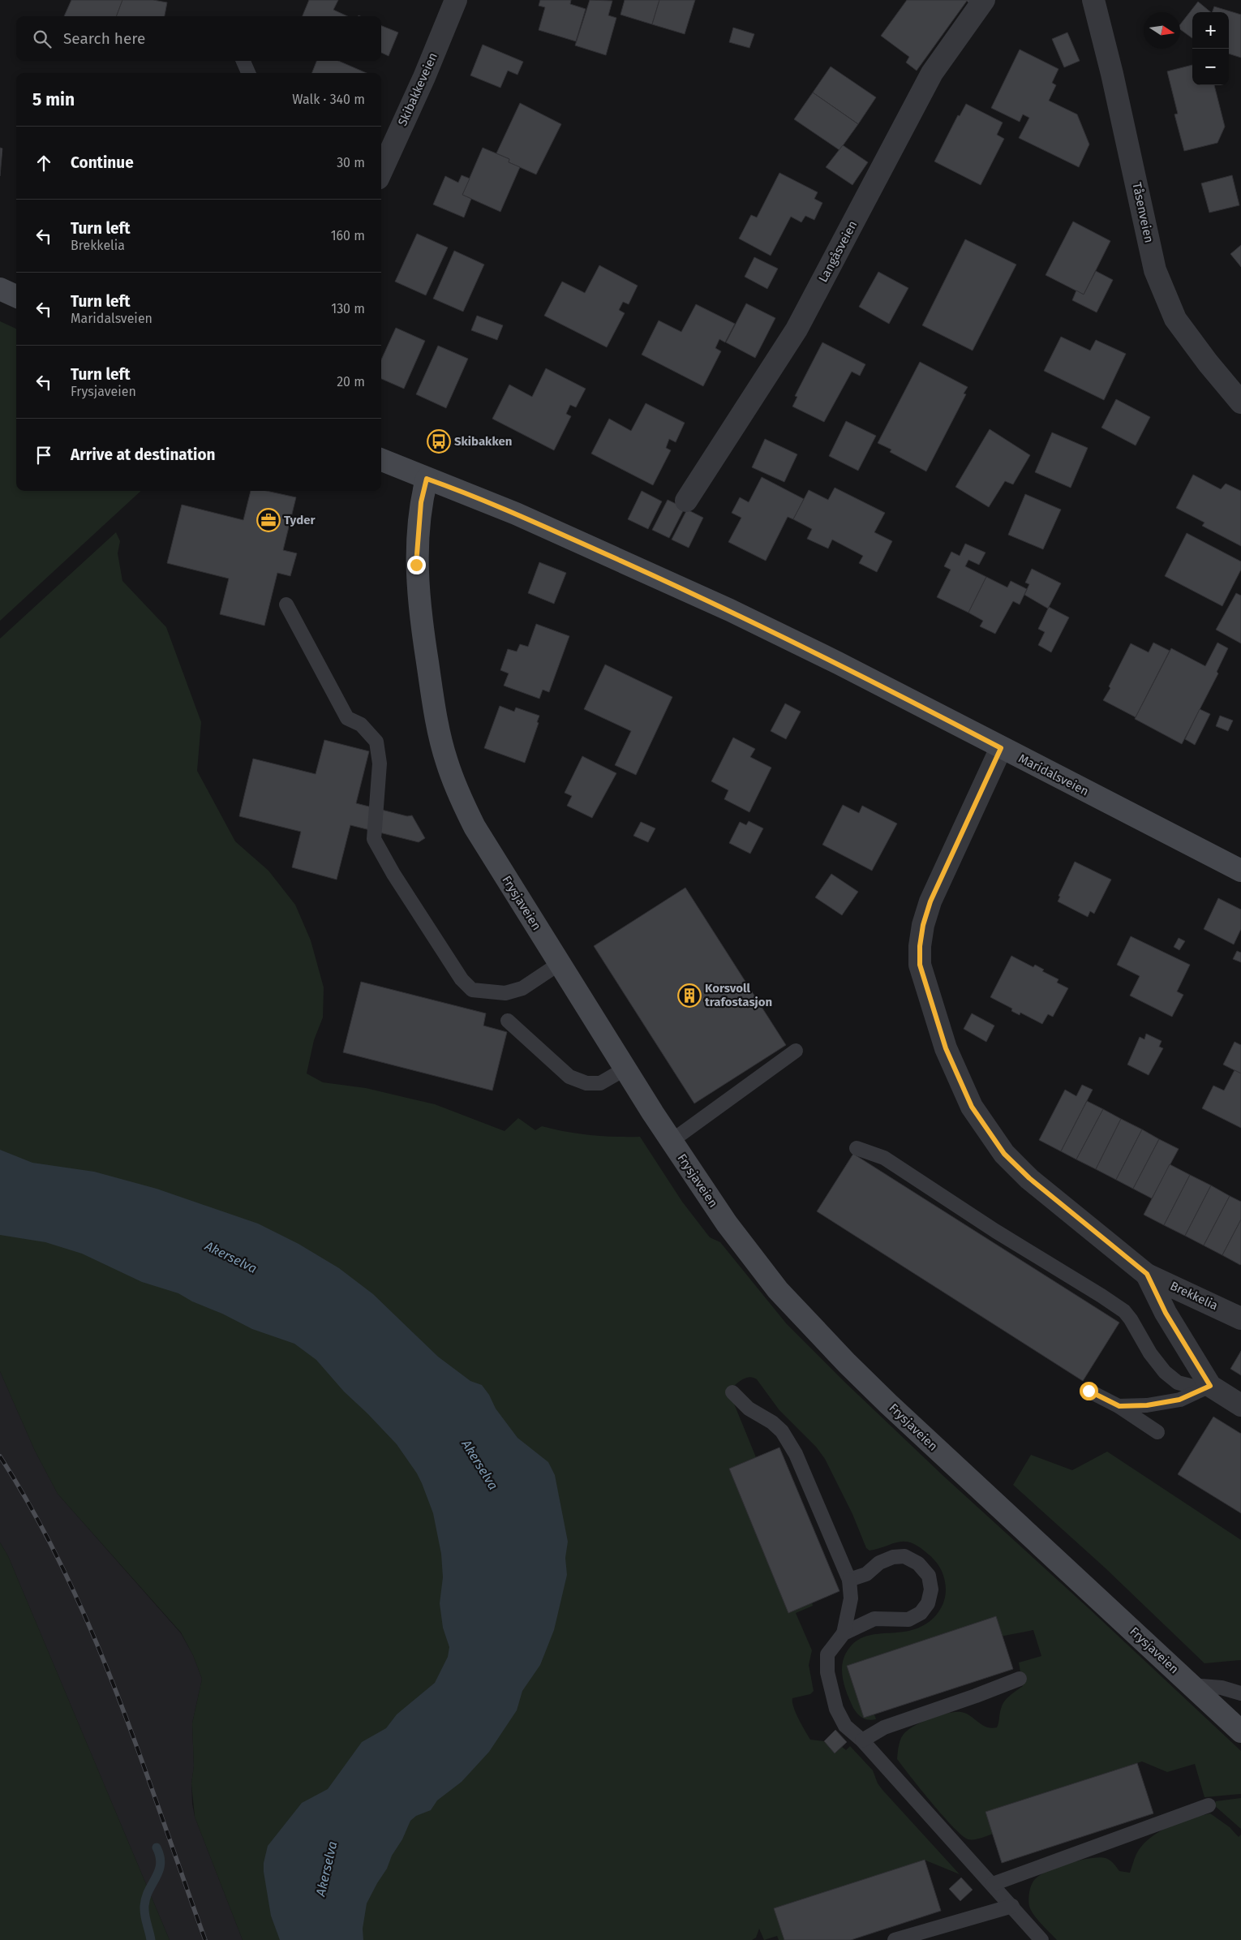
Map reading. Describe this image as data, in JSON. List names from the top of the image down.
{
  "streets": {
    "street": [
      "Skibakkeveien",
      "Tåsenveien",
      "Langåsveien",
      "Maridalsveien",
      "Frysjaveien",
      "Brekkelia"
    ]
  },
  "crossings": [
    ["Maridalsveien", "Frysjaveien"],
    ["Maridalsveien", "Brekkelia"]
  ],
  "water": ["Akerselva"],
  "places": {
    "bus stop": ["Skibakken"],
    "office": ["Tyder"],
    "building": ["Korsvoll trafostasjon"]
  },
  "north": "right",
  "page": {
    "map_buttons": ["+", "−"],
    "search": "Search here",
    "heading": ["5 min", "Walk · 340 m"],
    "list": [
      ["Continue", "30 m"],
      ["Turn left", "Brekkelia", "160 m"],
      ["Turn left", "Maridalsveien", "130 m"],
      ["Turn left", "Frysjaveien", "20 m"],
      "Arrive at destination"
    ]
  }
}
